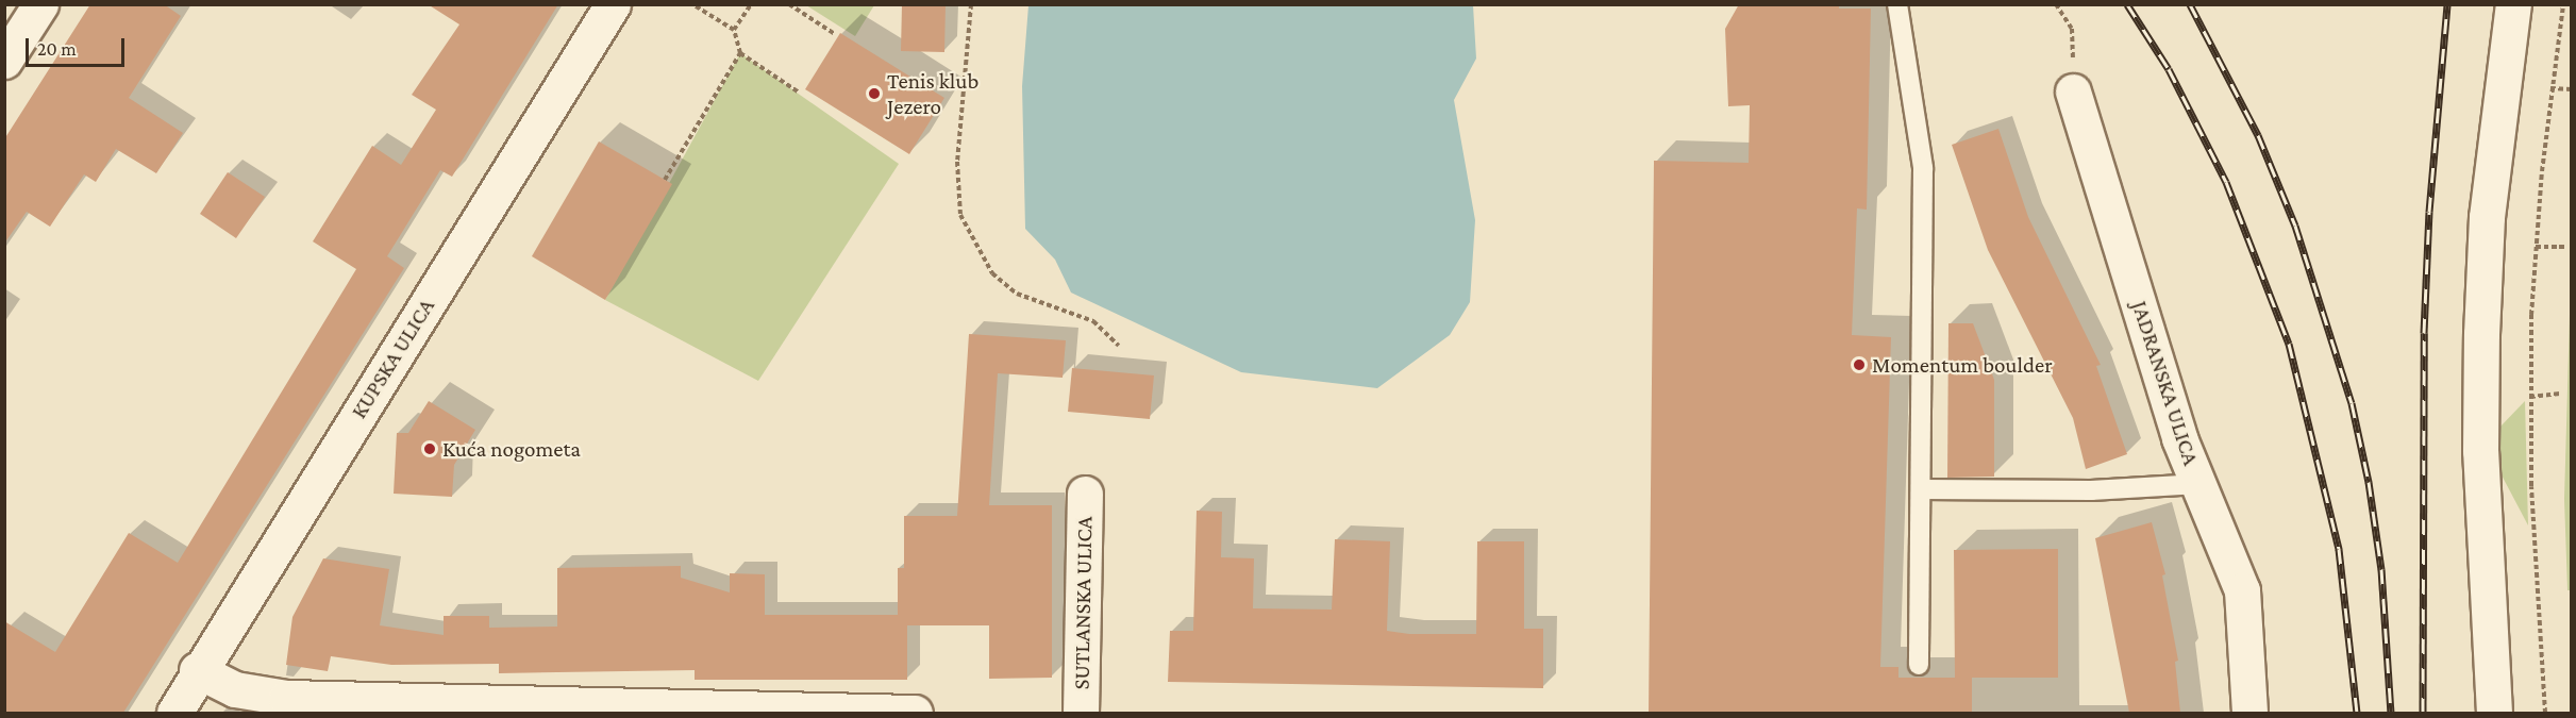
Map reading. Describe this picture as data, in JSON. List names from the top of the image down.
{
  "streets": {
    "street": ["KUPSKA ULICA", "JADRANSKA ULICA", "SUTLANSKA ULICA"]
  },
  "places": ["Tenis klub Jezero", "Momentum boulder", "Kuća nogometa"],
  "scale_bar": "20 m"
}
